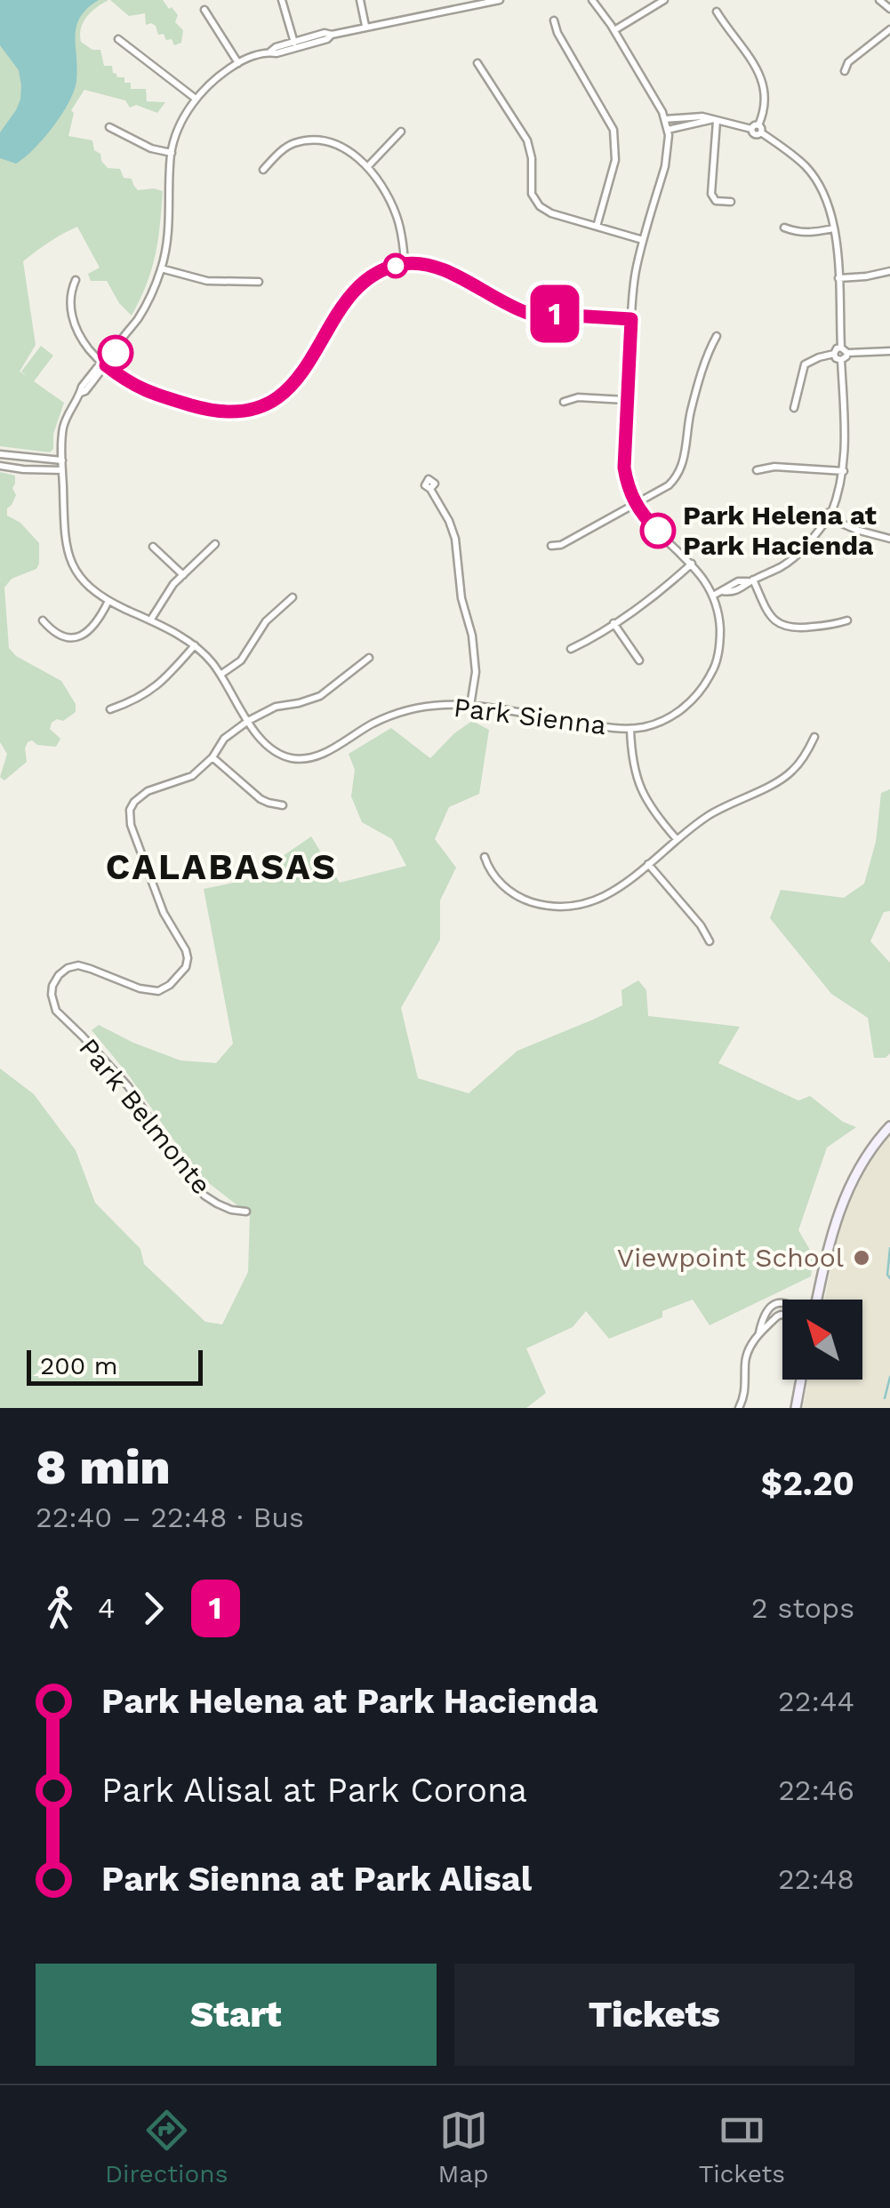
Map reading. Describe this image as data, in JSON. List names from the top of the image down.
{
  "streets": {
    "street": ["Park Sienna", "Park Belmonte"]
  },
  "crossings": [
    ["Park Sienna", "Park Belmonte"]
  ],
  "districts": ["CALABASAS"],
  "places": ["Park Helena at Park Hacienda", "Viewpoint School"],
  "lines": ["bus line 1"],
  "scale_bar": "200 m",
  "north": "top left",
  "page": {
    "on_map": "1",
    "scale": "200 m",
    "heading": ["8 min", "22:40 – 22:48 · Bus", "$2.20"],
    "legs": ["4", "1", "2 stops"],
    "list": [
      {
        "name": "Park Helena at Park Hacienda",
        "value": "22:44"
      },
      {
        "name": "Park Alisal at Park Corona",
        "value": "22:46"
      },
      {
        "name": "Park Sienna at Park Alisal",
        "value": "22:48"
      }
    ],
    "buttons": ["Start", "Tickets"],
    "tabs": ["Directions", "Map", "Tickets"]
  }
}
